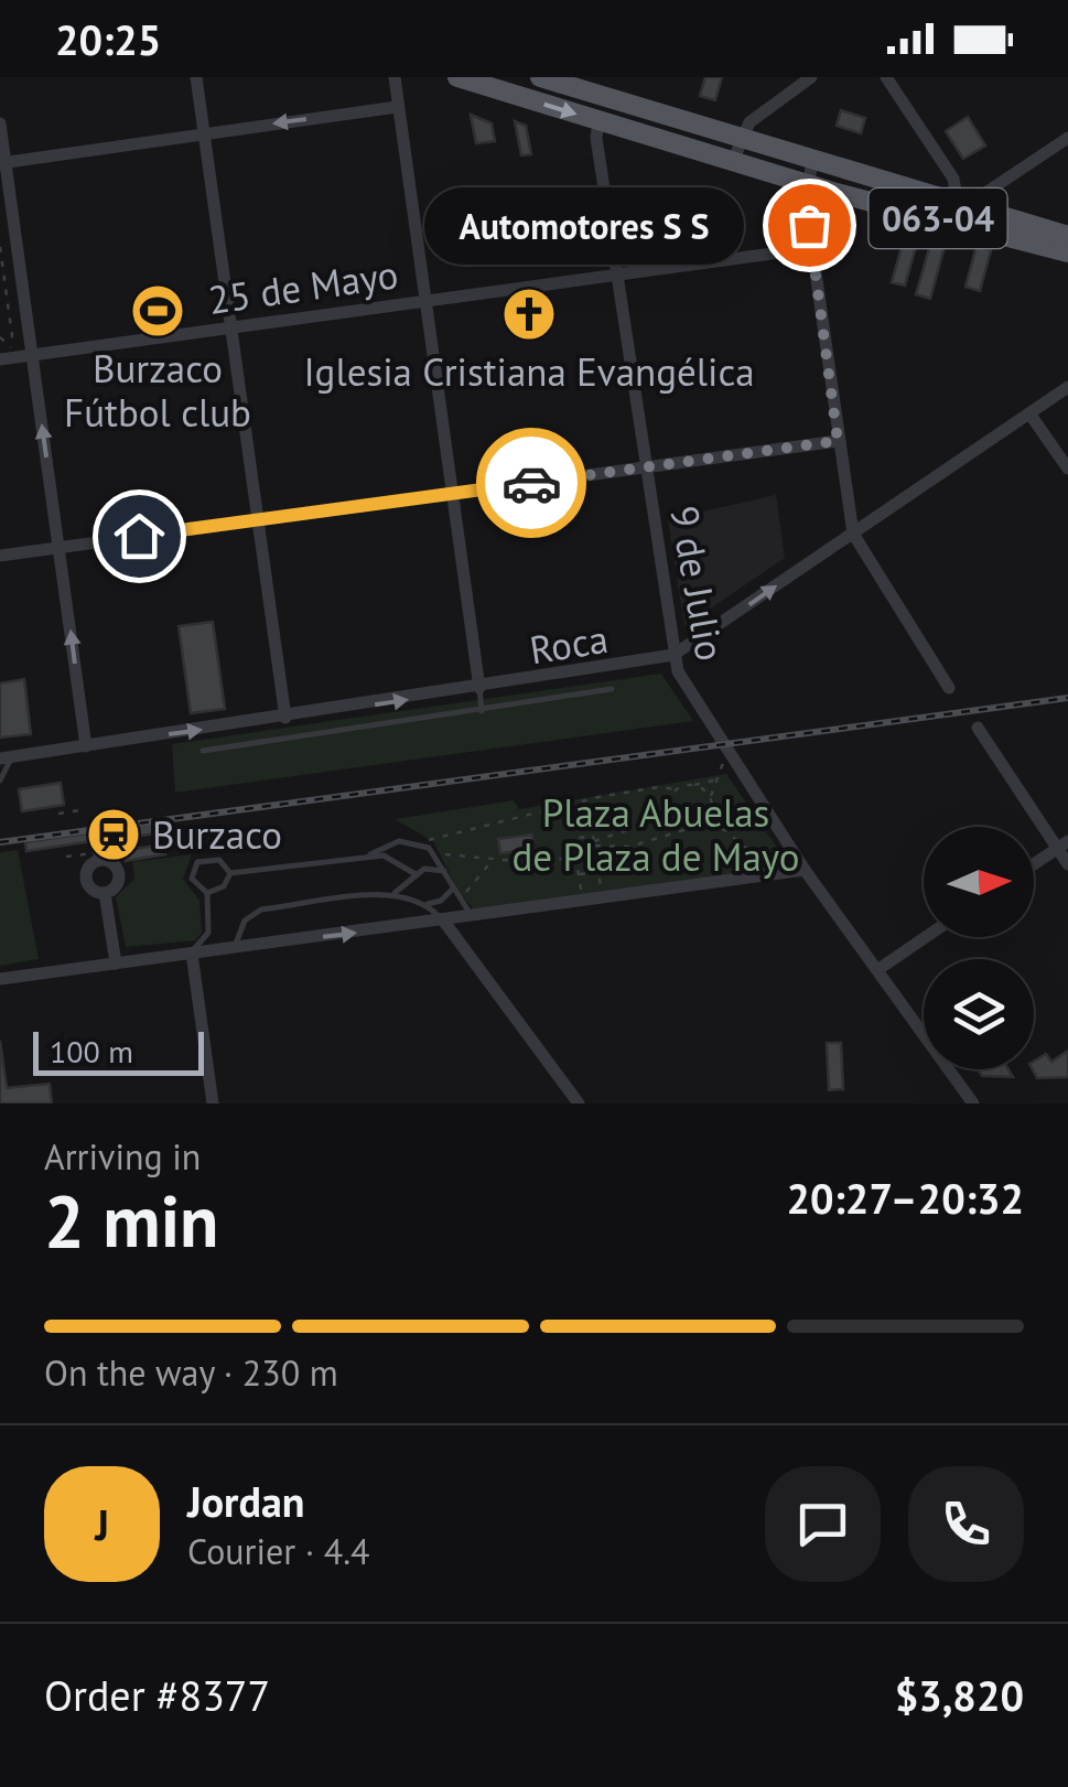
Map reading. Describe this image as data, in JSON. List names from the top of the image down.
{
  "streets": {
    "main road": ["063-04"],
    "street": ["25 de Mayo", "9 de Julio", "Roca"]
  },
  "crossings": [
    ["063-04", "9 de Julio"],
    ["25 de Mayo", "9 de Julio"],
    ["9 de Julio", "Roca"]
  ],
  "one_way": ["Roca"],
  "parks": ["Plaza Abuelas de Plaza de Mayo"],
  "places": {
    "other": ["Automotores S S"],
    "sports": ["Burzaco Fútbol club"],
    "church": ["Iglesia Cristiana Evangélica"],
    "station": ["Burzaco"]
  },
  "scale_bar": "100 m",
  "north": "right",
  "page": {
    "status": "20:25",
    "bubble": "Automotores S S",
    "scale": "100 m",
    "heading": ["2 min", "Arriving in", "20:27–20:32"],
    "panel": [
      "Jordan",
      "Courier · 4.4",
      "Order #8377",
      "$3,820"
    ],
    "bar": "On the way · 230 m",
    "round": "J"
  }
}
